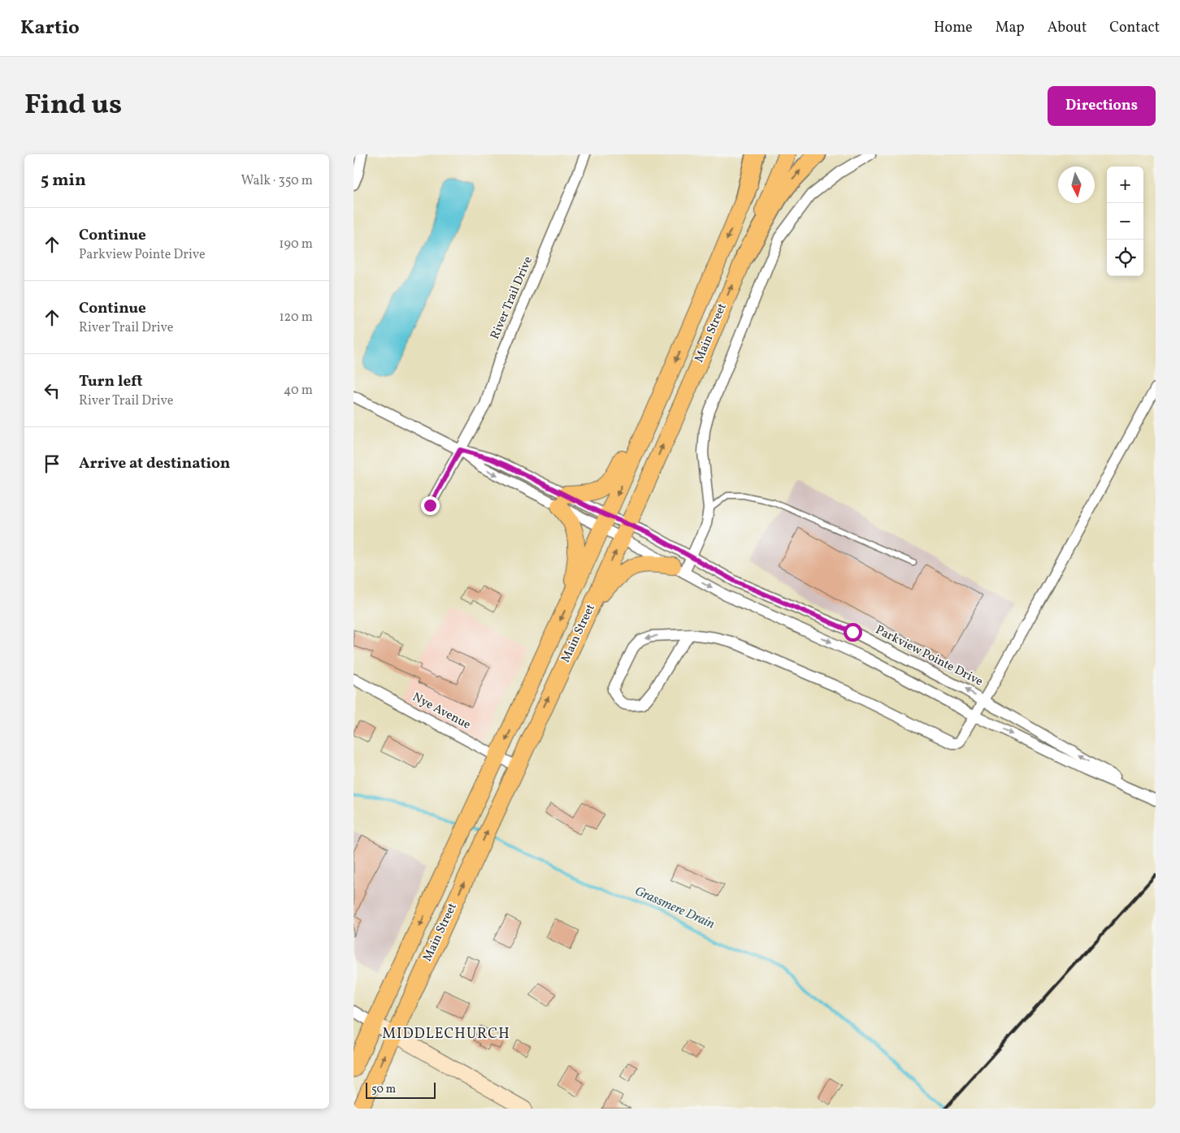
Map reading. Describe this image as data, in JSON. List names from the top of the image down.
{
  "streets": {
    "main road": ["Main Street"],
    "street": ["River Trail Drive", "Parkview Pointe Drive", "Nye Avenue"]
  },
  "crossings": [
    ["Main Street", "Parkview Pointe Drive"],
    ["Main Street", "Nye Avenue"]
  ],
  "districts": ["MIDDLECHURCH"],
  "water": ["Grassmere Drain"],
  "scale_bar": "50 m",
  "north": "bottom",
  "page": {
    "header": "Kartio",
    "nav": [
      "Home",
      "Map",
      "About",
      "Contact"
    ],
    "title": "Find us",
    "buttons": "Directions",
    "heading": ["5 min", "Walk · 350 m"],
    "map_buttons": ["+", "−"],
    "list": [
      ["Continue", "Parkview Pointe Drive", "190 m"],
      ["Continue", "River Trail Drive", "120 m"],
      ["Turn left", "River Trail Drive", "40 m"],
      "Arrive at destination"
    ],
    "scale": "50 m"
  }
}
